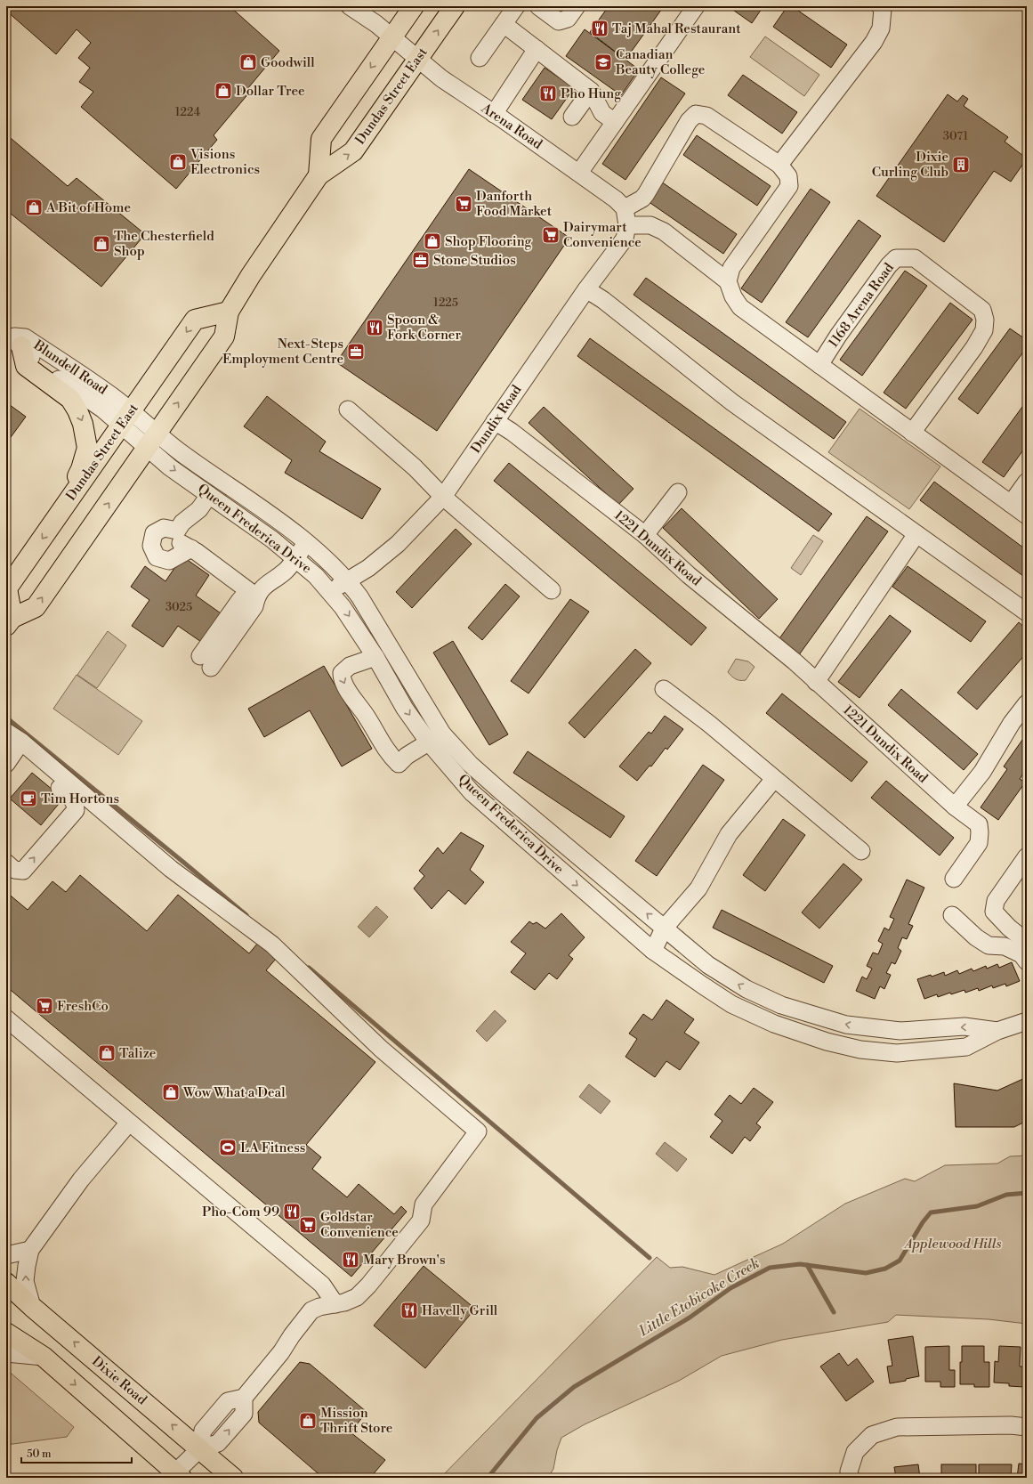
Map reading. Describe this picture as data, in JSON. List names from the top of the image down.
{
  "streets": {
    "main road": ["Dundas Street East", "Dixie Road"],
    "street": [
      "Arena Road",
      "1168 Arena Road",
      "Blundell Road",
      "Dundix Road",
      "Queen Frederica Drive",
      "1221 Dundix Road"
    ]
  },
  "crossings": [
    ["Dundas Street East", "Arena Road"],
    ["Dundas Street East", "Blundell Road"],
    ["Dundas Street East", "Queen Frederica Drive"],
    ["Arena Road", "Dundix Road"],
    ["Blundell Road", "Queen Frederica Drive"],
    ["Dundix Road", "Queen Frederica Drive"],
    ["Dundix Road", "1221 Dundix Road"]
  ],
  "water": ["Little Etobicoke Creek"],
  "parks": ["Applewood Hills"],
  "places": {
    "restaurant": [
      "Taj Mahal Restaurant",
      "Pho Hung",
      "Spoon & Fork Corner",
      "Pho-Com 99",
      "Mary Brown's",
      "Havelly Grill"
    ],
    "shop": [
      "Goodwill",
      "Dollar Tree",
      "Visions Electronics",
      "A Bit of Home",
      "Shop Flooring",
      "The Chesterfield Shop",
      "Talize",
      "Wow What a Deal",
      "Mission Thrift Store"
    ],
    "school or university": ["Canadian Beauty College"],
    "building": ["Dixie Curling Club"],
    "supermarket": [
      "Danforth Food Market",
      "Dairymart Convenience",
      "FreshCo",
      "Goldstar Convenience"
    ],
    "office": ["Stone Studios", "Next-Steps Employment Centre"],
    "cafe": ["Tim Hortons"],
    "sports": ["LA Fitness"]
  },
  "house_numbers": [
    "1224",
    "3071",
    "1225",
    "3025"
  ],
  "scale_bar": "50 m"
}
